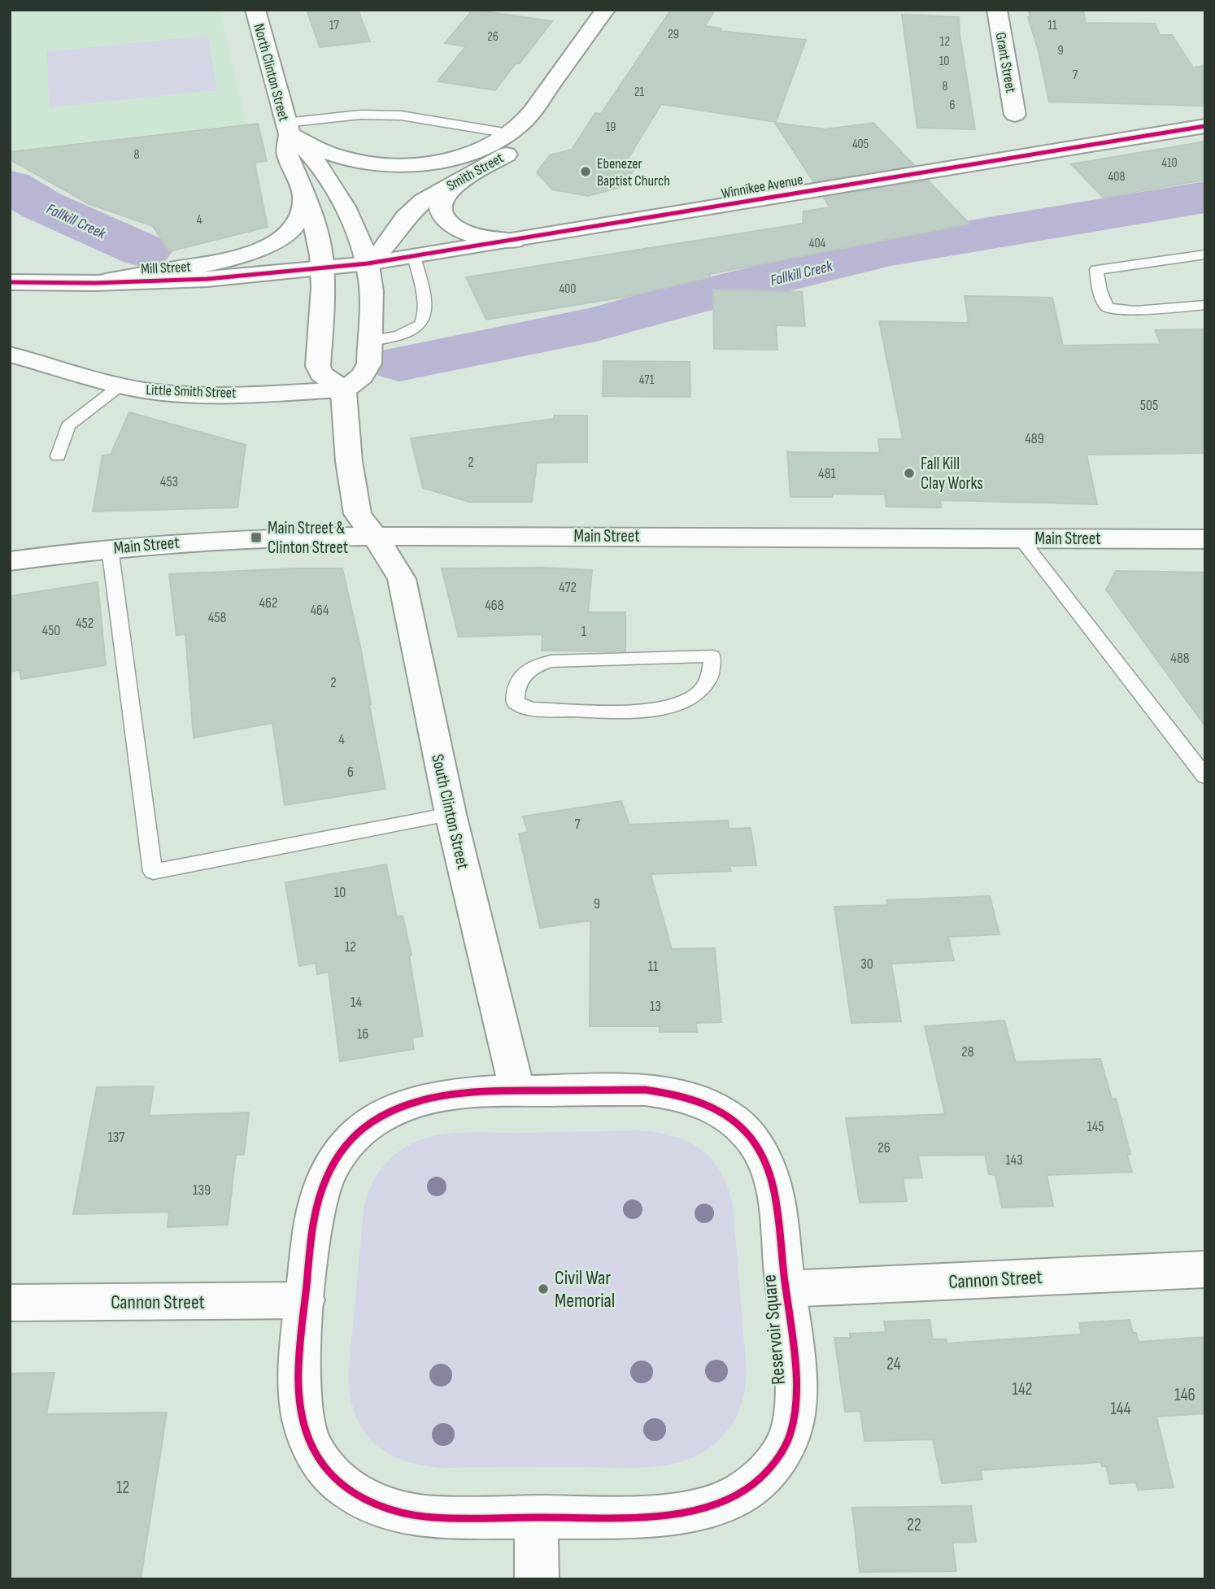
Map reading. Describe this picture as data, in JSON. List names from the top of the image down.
{
  "streets": {
    "main road": [
      "Grant Street",
      "North Clinton Street",
      "Smith Street",
      "Winnikee Avenue",
      "Mill Street",
      "Little Smith Street",
      "Main Street",
      "South Clinton Street",
      "Cannon Street",
      "Reservoir Square"
    ]
  },
  "crossings": [
    ["North Clinton Street", "Smith Street"],
    ["North Clinton Street", "Winnikee Avenue"],
    ["North Clinton Street", "Mill Street"],
    ["North Clinton Street", "Little Smith Street"],
    ["Smith Street", "Winnikee Avenue"],
    ["Winnikee Avenue", "Mill Street"],
    ["Main Street", "South Clinton Street"],
    ["South Clinton Street", "Reservoir Square"],
    ["Cannon Street", "Reservoir Square"]
  ],
  "water": ["Fallkill Creek"],
  "places": {
    "other": ["Ebenezer Baptist Church", "Fall Kill Clay Works", "Civil War Memorial"],
    "transit": ["Main Street & Clinton Street"]
  },
  "house_numbers": [
    "17",
    "11",
    "29",
    "26",
    "12",
    "9",
    "10",
    "7",
    "8",
    "21",
    "6",
    "19",
    "405",
    "8",
    "410",
    "408",
    "4",
    "404",
    "400",
    "471",
    "505",
    "489",
    "2",
    "481",
    "453",
    "472",
    "462",
    "468",
    "464",
    "458",
    "452",
    "450",
    "1",
    "488",
    "2",
    "4",
    "6",
    "7",
    "10",
    "9",
    "12",
    "30",
    "11",
    "14",
    "13",
    "16",
    "28",
    "145",
    "137",
    "26",
    "143",
    "139",
    "24",
    "142",
    "146",
    "144",
    "12",
    "22"
  ]
}
